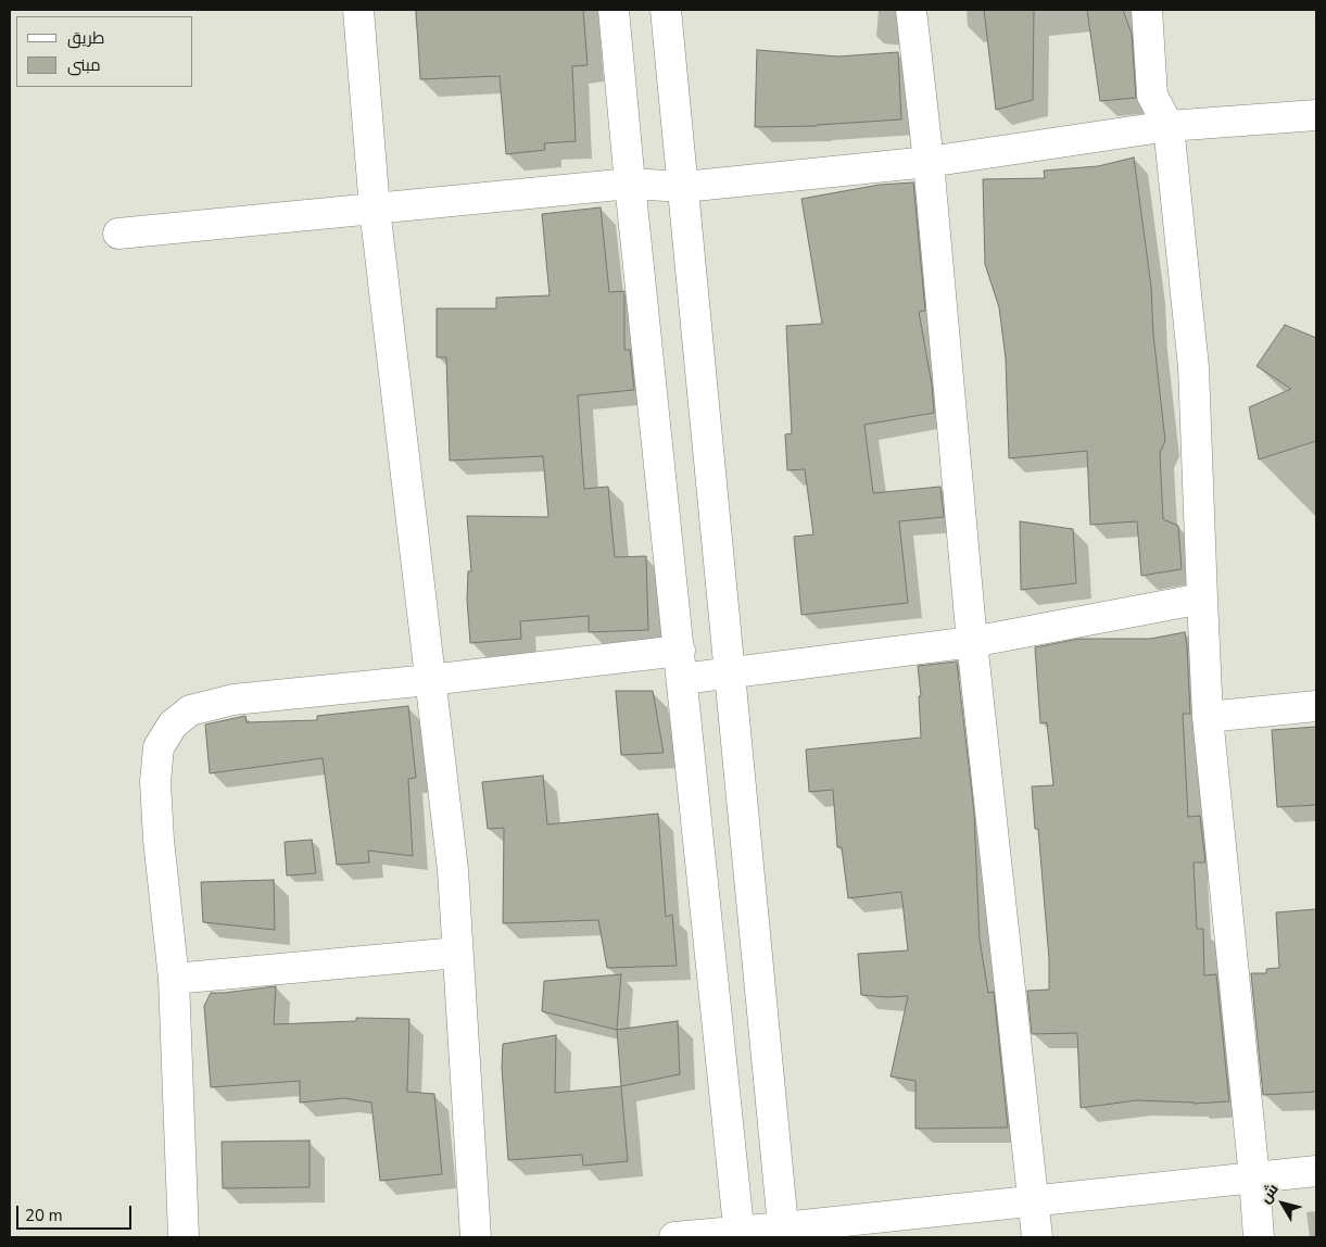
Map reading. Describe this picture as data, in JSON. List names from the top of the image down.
{
  "legend": ["طريق", "مبنى"],
  "scale_bar": "20 m",
  "north": "top left"
}
